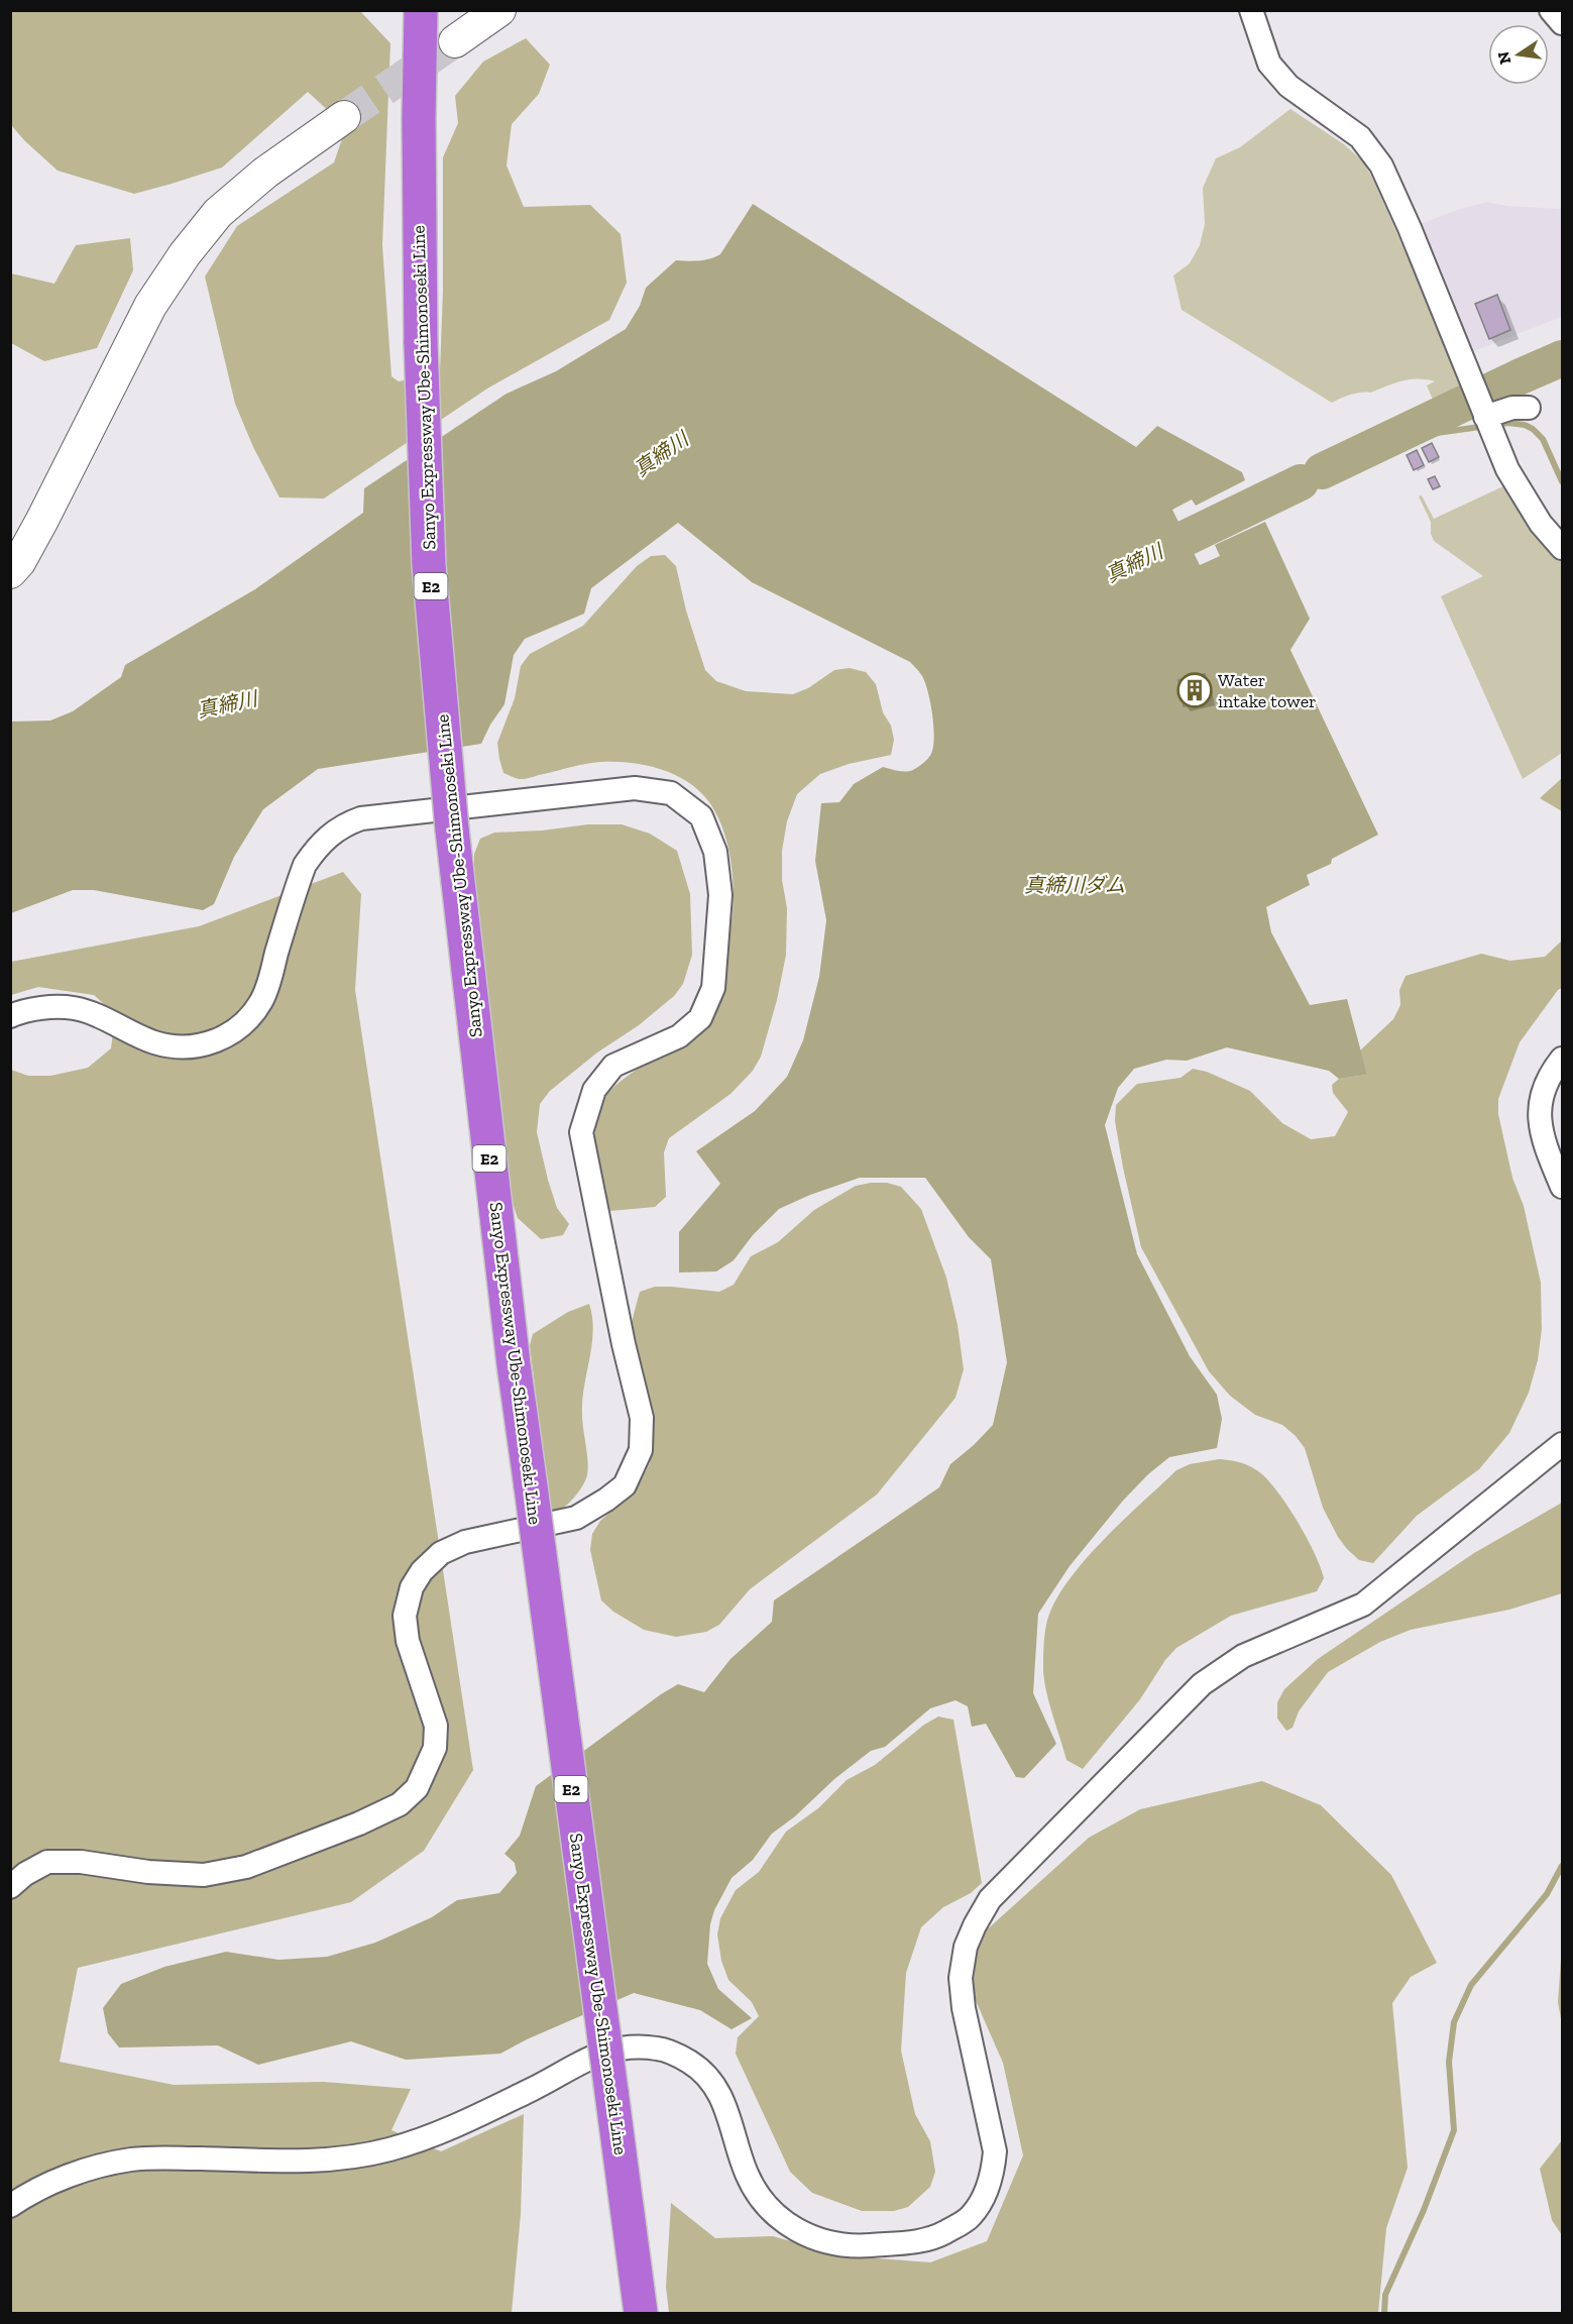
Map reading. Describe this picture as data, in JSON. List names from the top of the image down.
{
  "streets": {
    "highway": ["Sanyo Expressway Ube-Shimonoseki Line", "E2"]
  },
  "water": ["真締川", "真締川ダム"],
  "places": {
    "building": ["Water intake tower"]
  },
  "north": "left"
}
